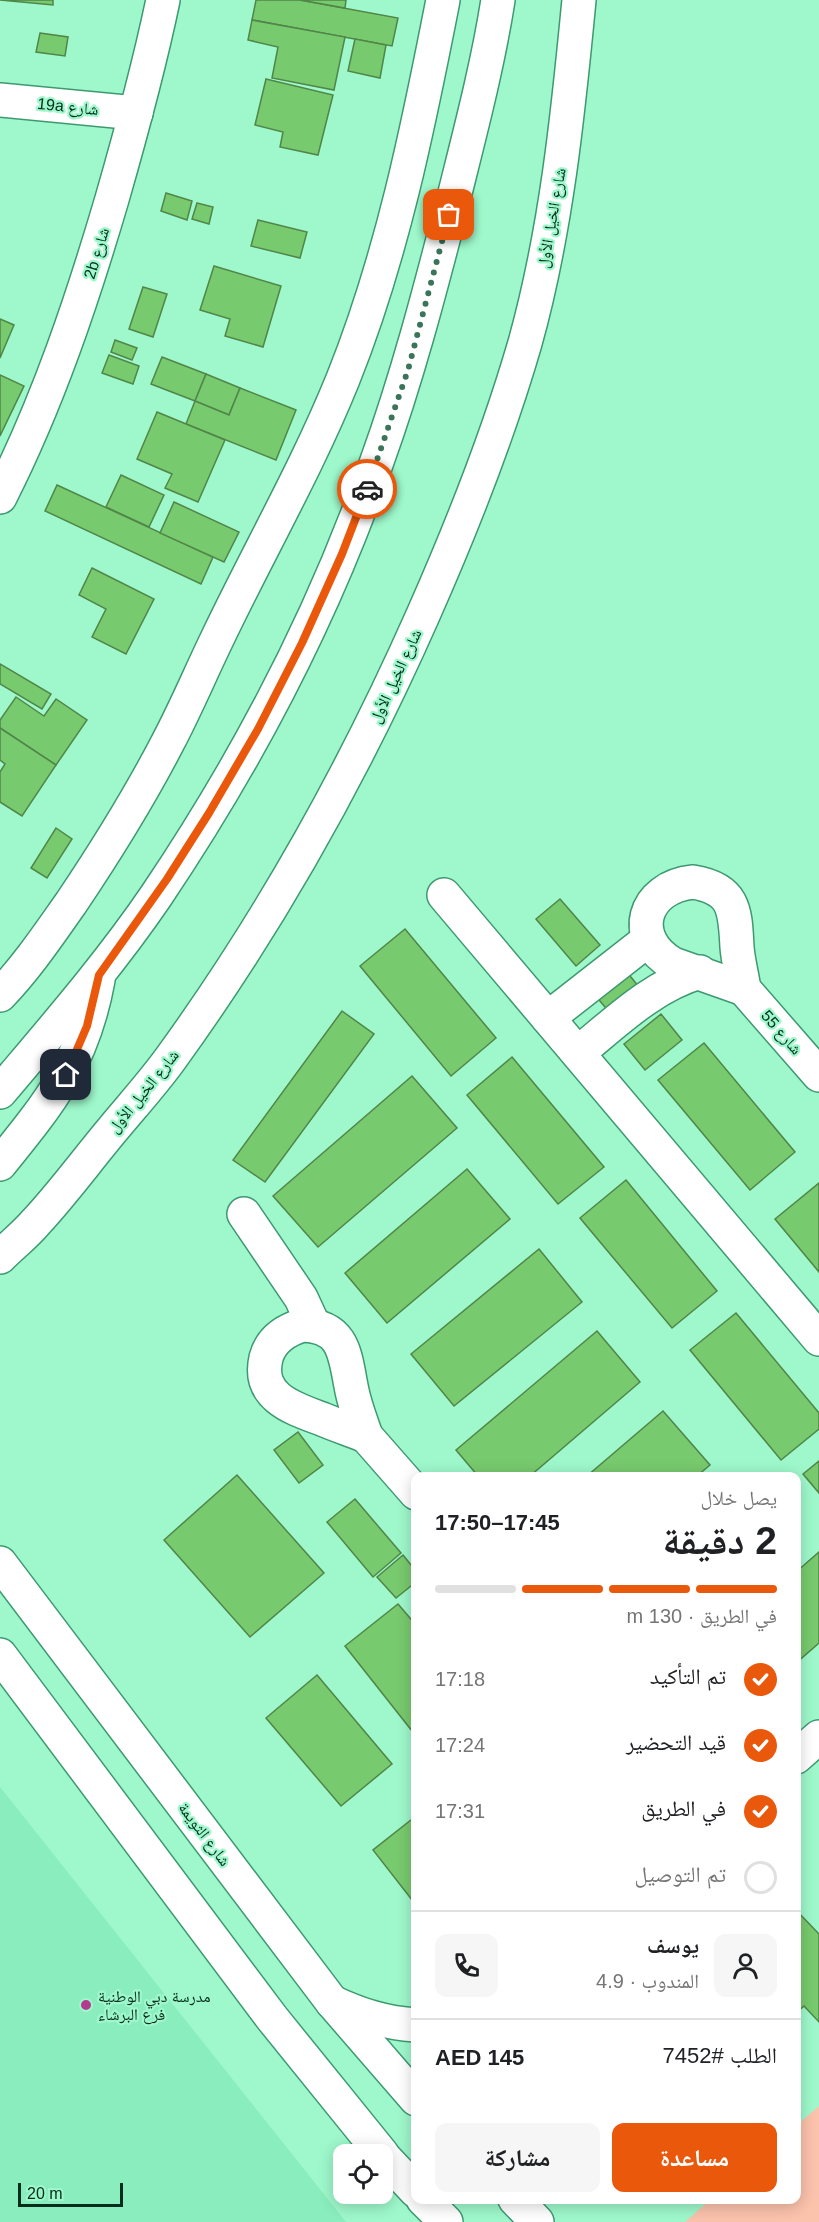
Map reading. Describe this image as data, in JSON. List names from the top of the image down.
{
  "streets": {
    "street": [
      "19a شارع",
      "شارع الخيل الأول",
      "2b شارع",
      "شارع 55",
      "شارع الثويمة"
    ]
  },
  "crossings": [
    ["19a شارع", "2b شارع"]
  ],
  "places": ["مدرسة دبي الوطنية فرع البرشاء"],
  "scale_bar": "20 m",
  "page": {
    "heading": ["2 دقيقة", "يصل خلال", "17:45–17:50"],
    "panel": [
      "يوسف",
      "المندوب · 4.9",
      "الطلب #7452",
      "AED 145"
    ],
    "bar": "في الطريق · 130 m",
    "list": [
      ["تم التأكيد", "17:18"],
      ["قيد التحضير", "17:24"],
      ["في الطريق", "17:31"],
      "تم التوصيل"
    ],
    "buttons": ["مساعدة", "مشاركة"],
    "scale": "20 m"
  }
}
